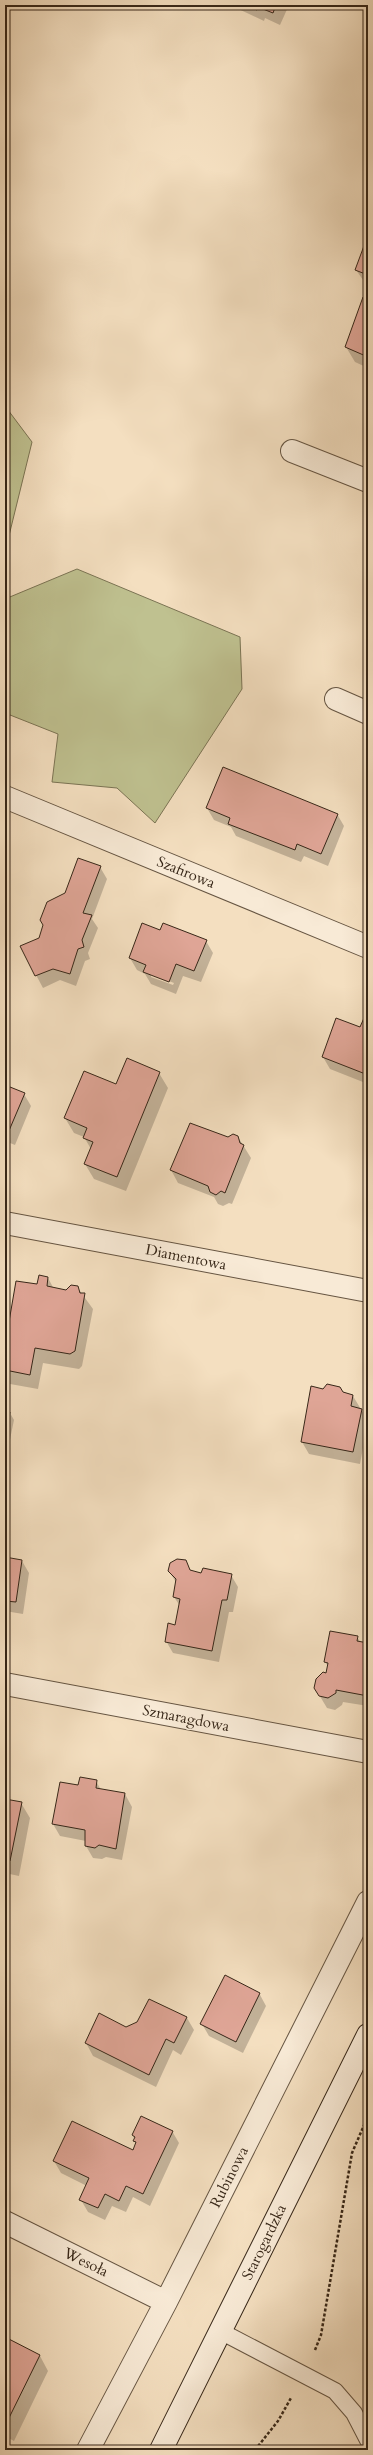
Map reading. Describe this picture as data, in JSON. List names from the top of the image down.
{
  "streets": {
    "street": [
      "Szafirowa",
      "Diamentowa",
      "Szmaragdowa",
      "Rubinowa",
      "Starogardzka",
      "Wesoła"
    ]
  },
  "crossings": [
    ["Rubinowa", "Wesoła"]
  ]
}
